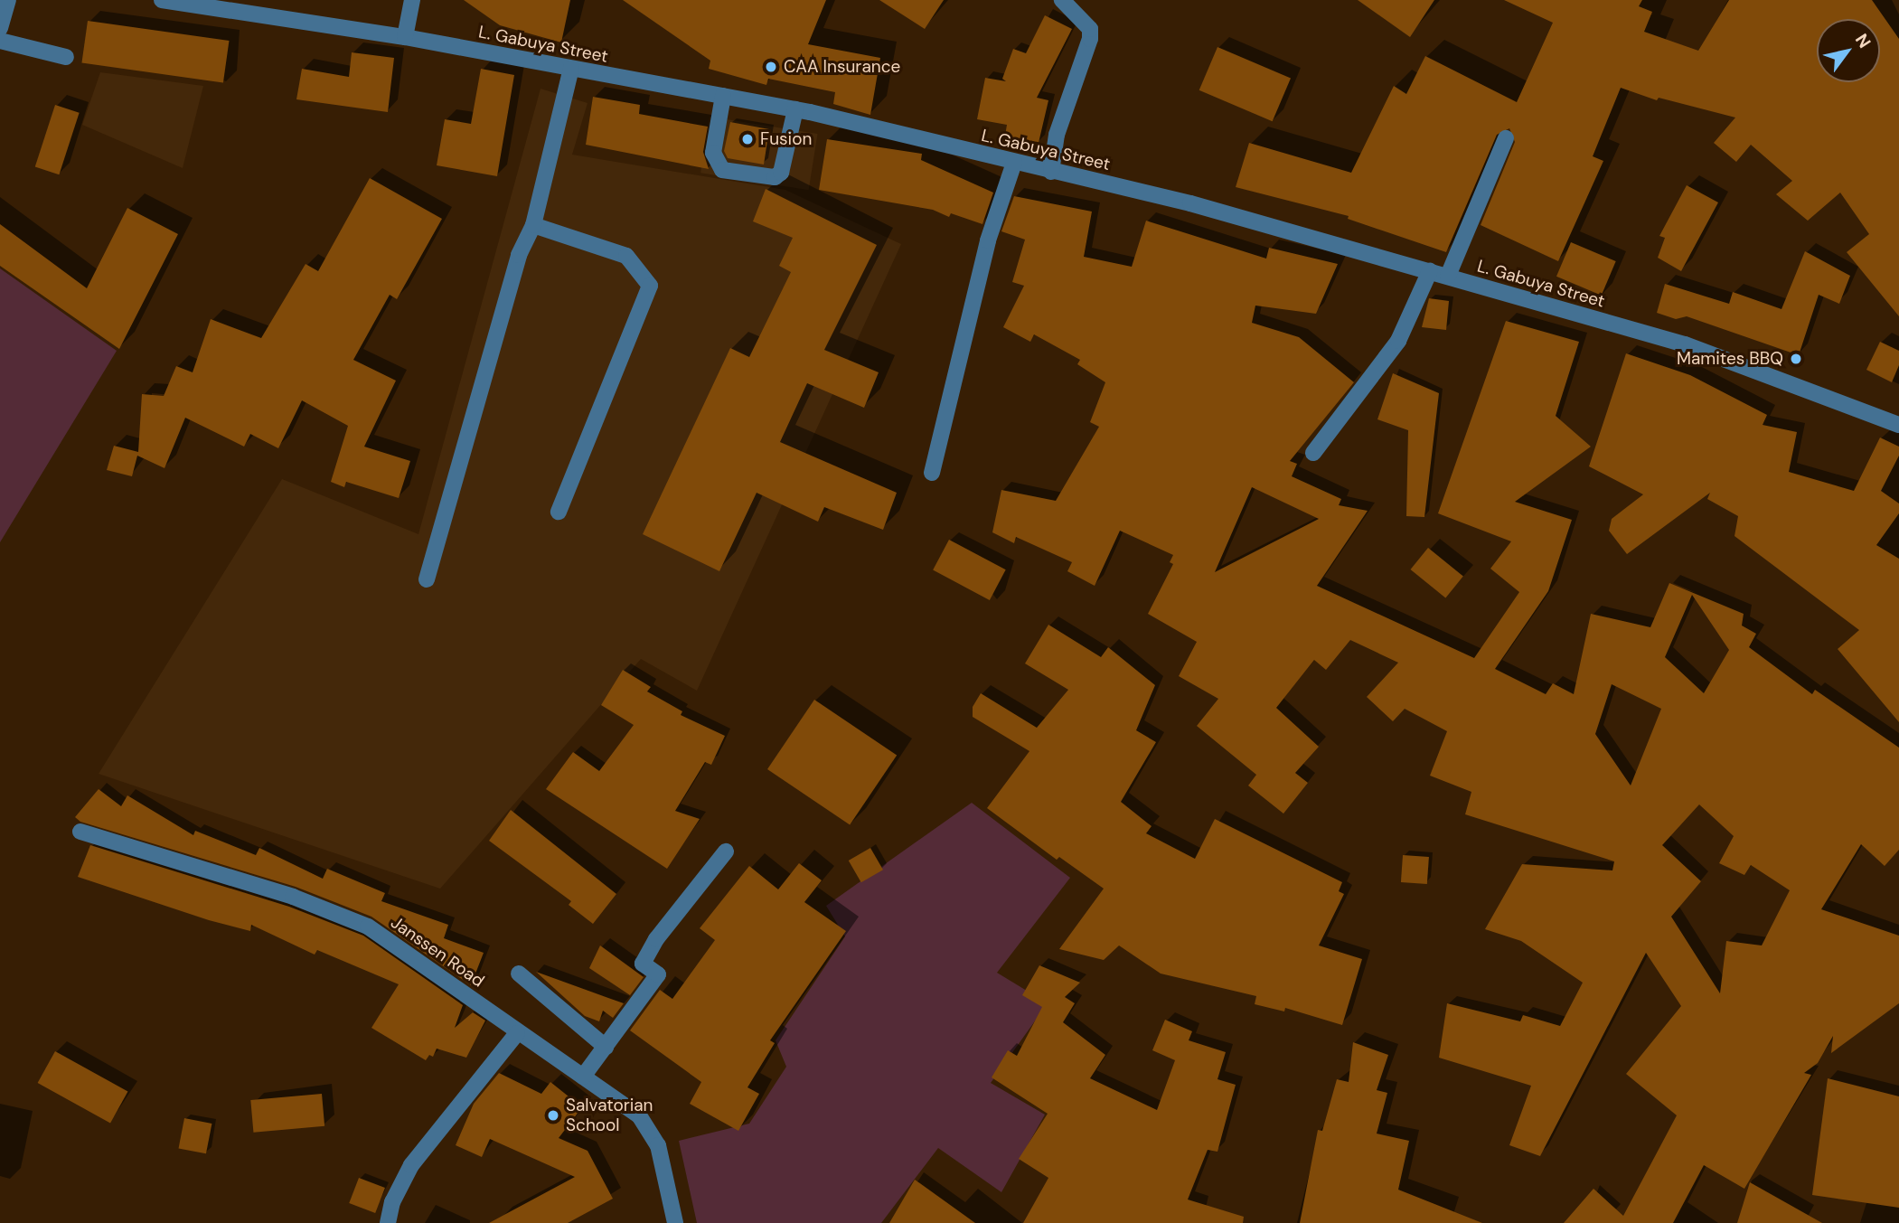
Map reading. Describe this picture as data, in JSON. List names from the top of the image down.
{
  "streets": {
    "street": ["L. Gabuya Street", "Janssen Road"]
  },
  "places": [
    "CAA Insurance",
    "Fusion",
    "Mamites BBQ",
    "Salvatorian School"
  ],
  "north": "top right"
}
